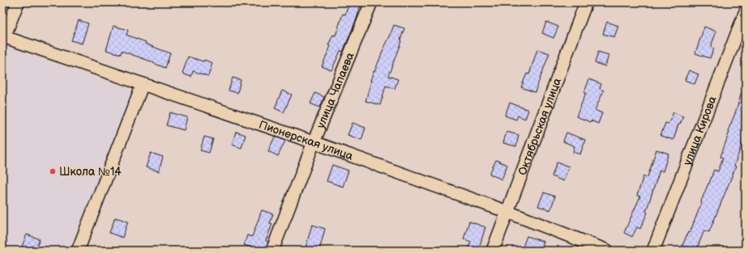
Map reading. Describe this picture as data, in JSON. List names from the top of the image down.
{
  "streets": {
    "street": [
      "улица Чапаева",
      "Октябрьская улица",
      "улица Кирова",
      "Пионерская улица"
    ]
  },
  "crossings": [
    ["улица Чапаева", "Пионерская улица"],
    ["Октябрьская улица", "Пионерская улица"]
  ],
  "places": ["Школа №14"]
}
